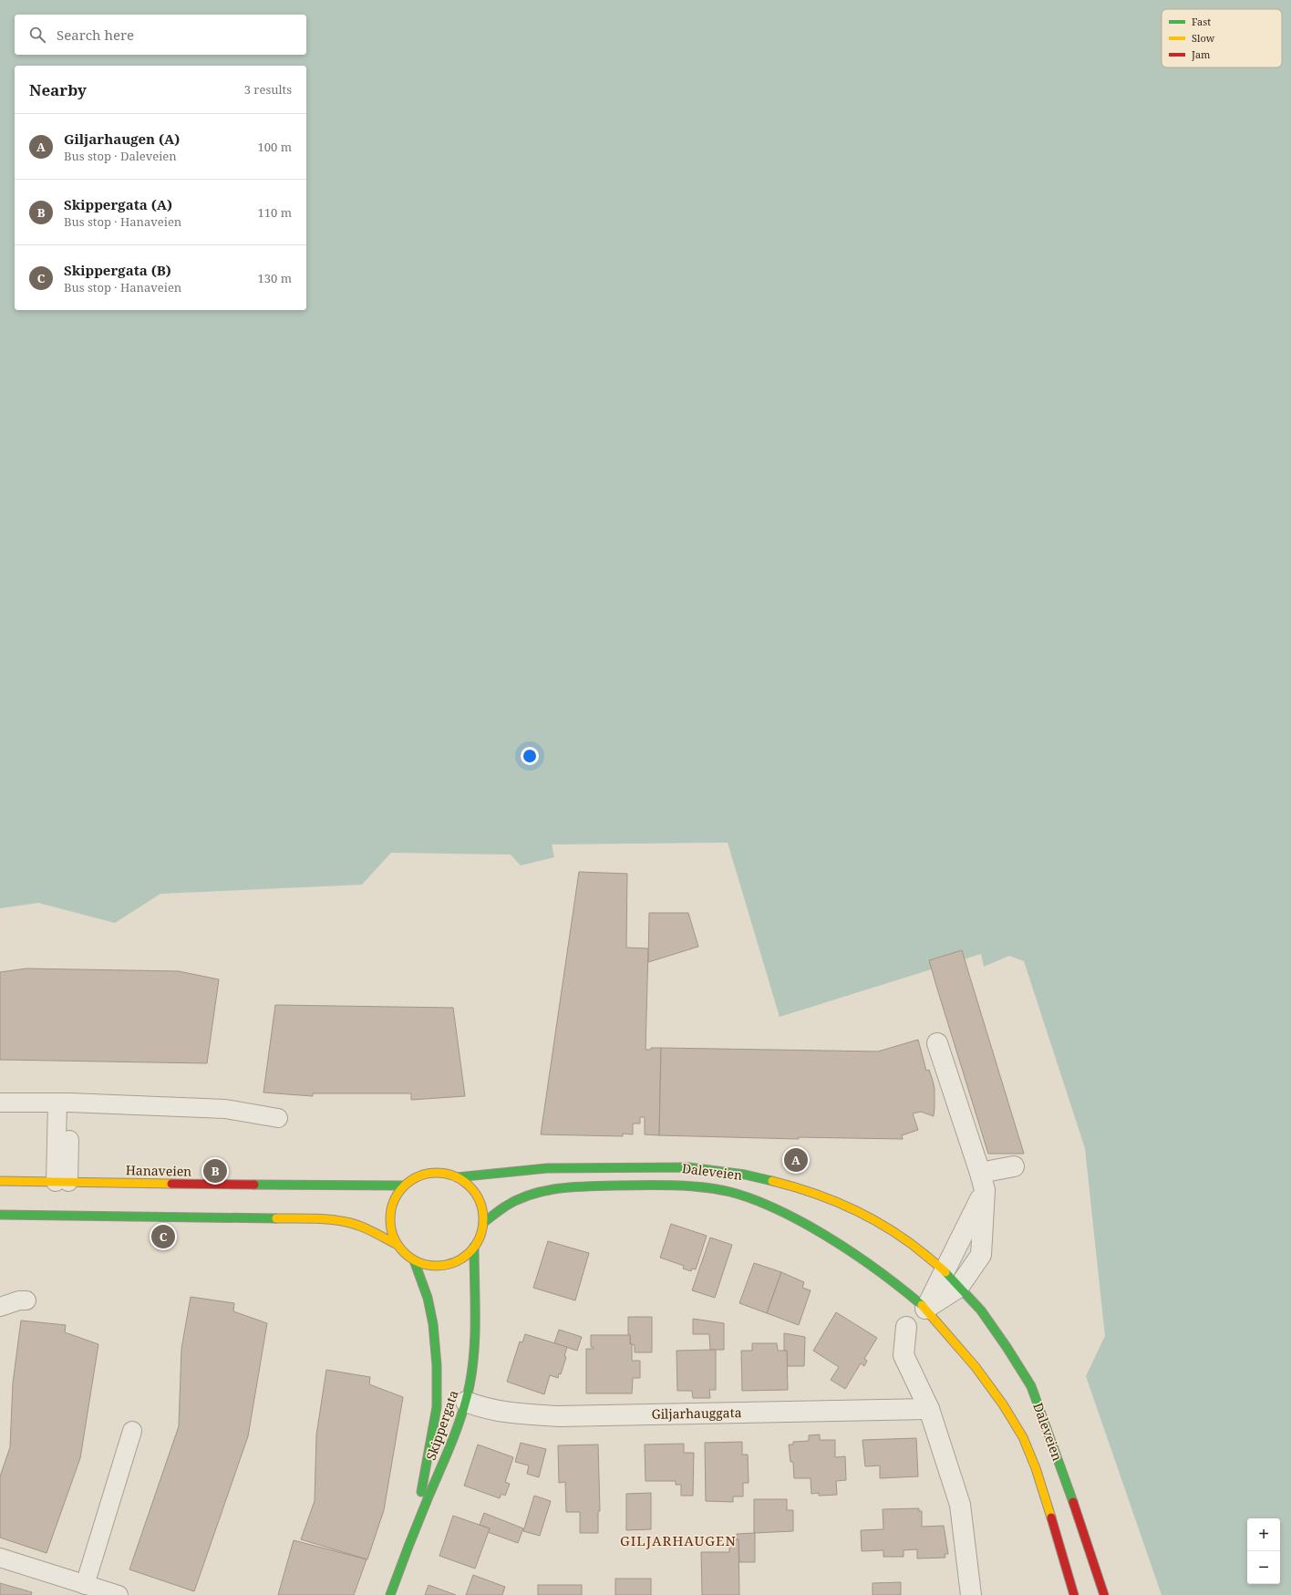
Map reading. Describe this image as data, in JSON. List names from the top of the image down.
{
  "streets": {
    "main road": ["Hanaveien", "Daleveien", "Skippergata"],
    "street": ["Giljarhauggata"]
  },
  "crossings": [
    ["Hanaveien", "Daleveien"],
    ["Hanaveien", "Skippergata"],
    ["Daleveien", "Skippergata"],
    ["Giljarhauggata", "Skippergata"]
  ],
  "districts": ["GILJARHAUGEN"],
  "legend": ["Fast", "Slow", "Jam"],
  "page": {
    "search": "Search here",
    "heading": ["Nearby", "3 results"],
    "list": [
      {
        "mark": "A",
        "name": "Giljarhaugen (A)",
        "note": "Bus stop · Daleveien",
        "value": "100 m"
      },
      {
        "mark": "B",
        "name": "Skippergata (A)",
        "note": "Bus stop · Hanaveien",
        "value": "110 m"
      },
      {
        "mark": "C",
        "name": "Skippergata (B)",
        "note": "Bus stop · Hanaveien",
        "value": "130 m"
      }
    ],
    "pins": ["A", "B", "C"],
    "map_buttons": ["+", "−"]
  }
}
